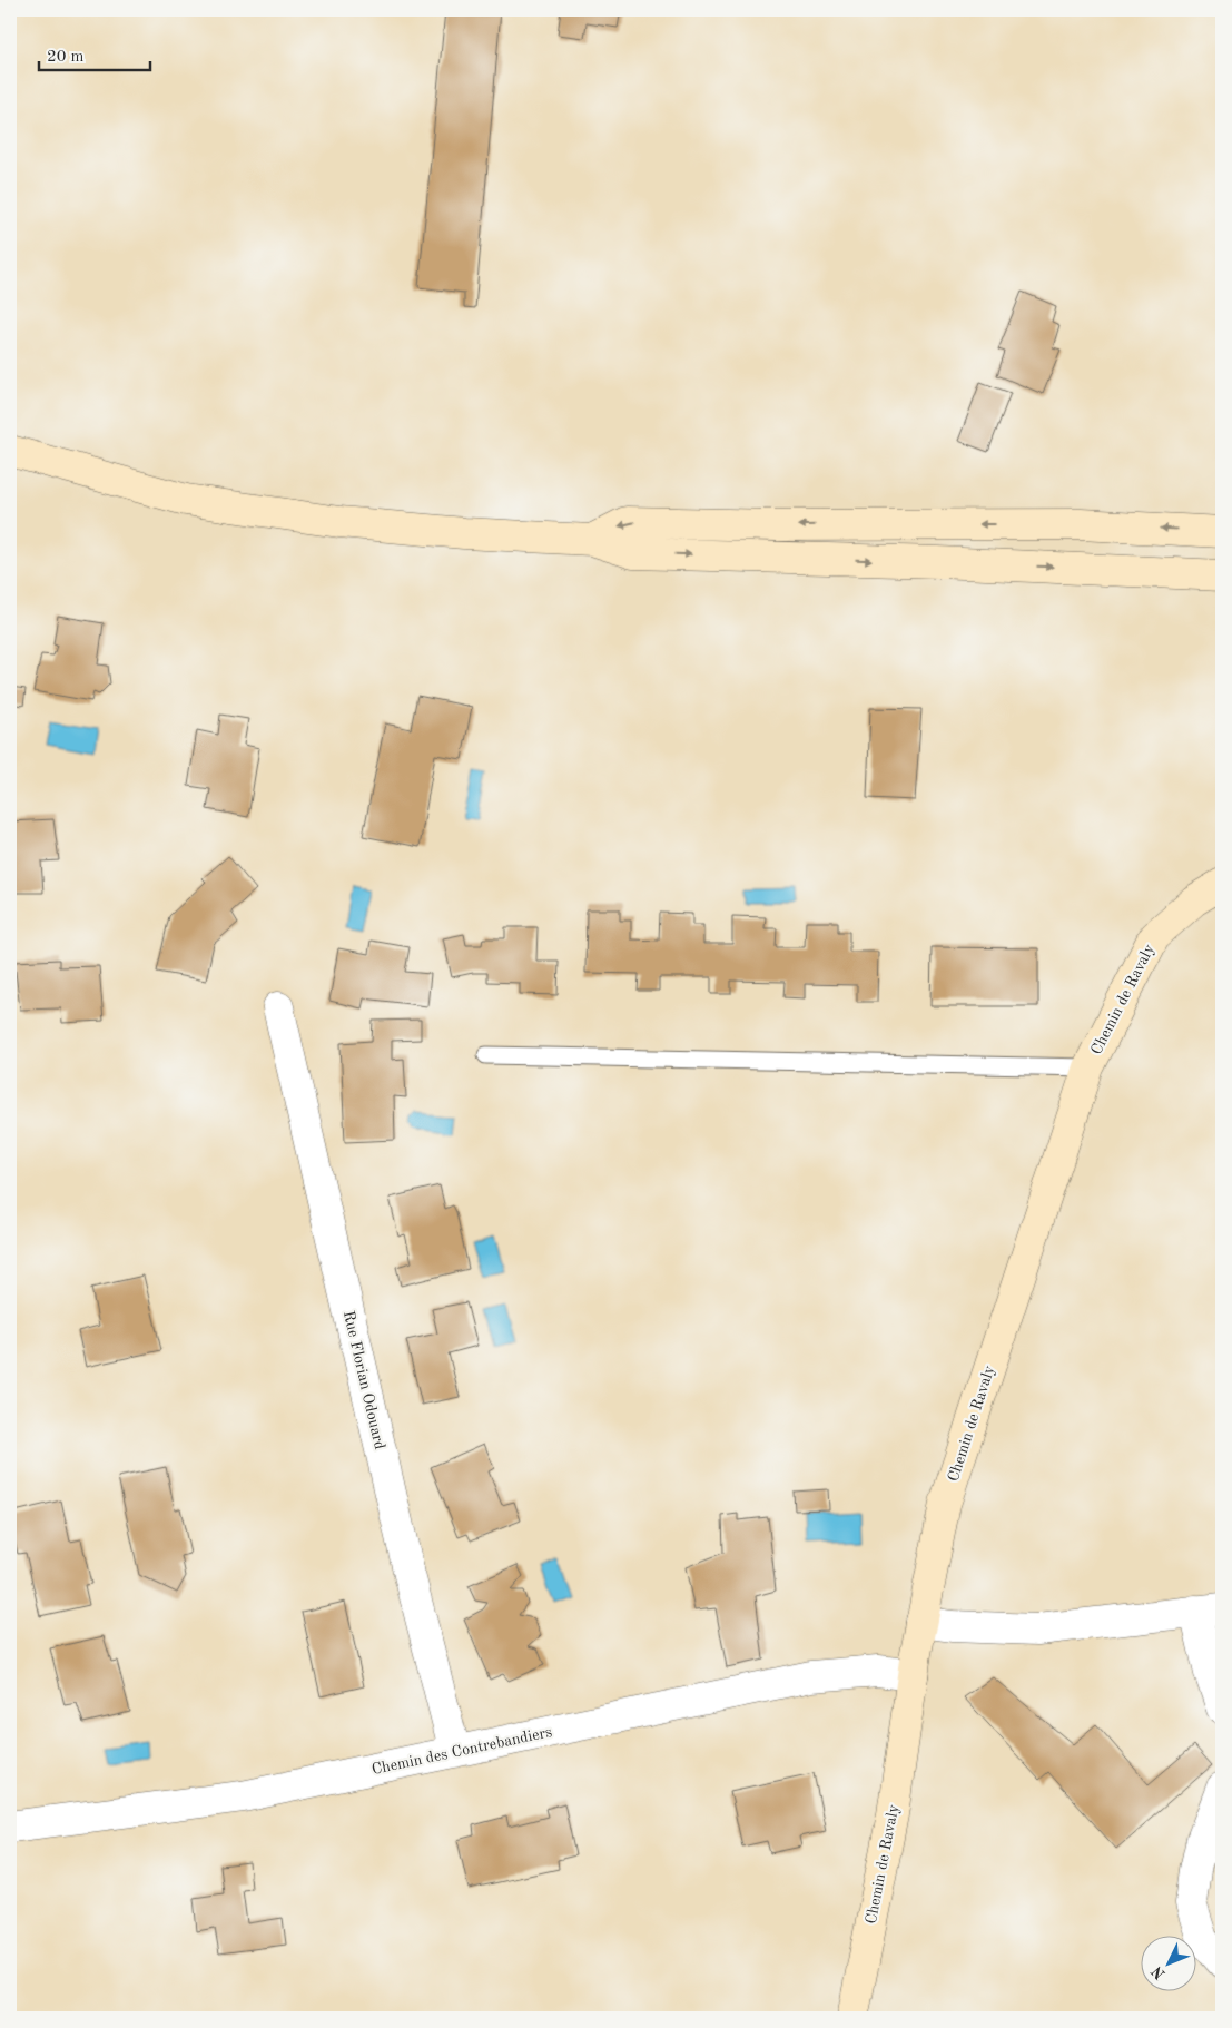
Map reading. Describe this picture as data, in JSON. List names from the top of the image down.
{
  "streets": {
    "main road": ["Chemin de Ravaly"],
    "street": ["Rue Florian Odouard", "Chemin des Contrebandiers"]
  },
  "crossings": [
    ["Chemin de Ravaly", "Chemin des Contrebandiers"],
    ["Rue Florian Odouard", "Chemin des Contrebandiers"]
  ],
  "scale_bar": "20 m",
  "north": "bottom left"
}
